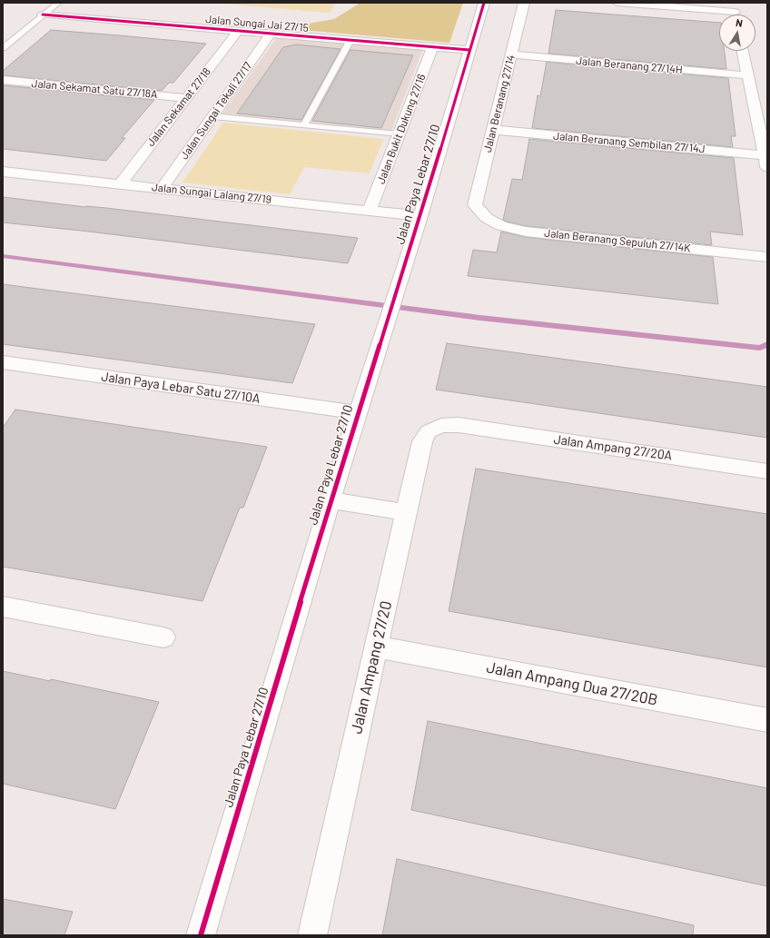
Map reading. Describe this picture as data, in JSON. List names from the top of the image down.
{
  "streets": {
    "street": [
      "Jalan Sungai Jai 27/15",
      "Jalan Beranang 27/14H",
      "Jalan Sekamat Satu 27/18A",
      "Jalan Beranang 27/14",
      "Jalan Sekamat 27/18",
      "Jalan Sungai Tekali 27/17",
      "Jalan Bukit Dukung 27/16",
      "Jalan Beranang Sembilan 27/14J",
      "Jalan Paya Lebar 27/10",
      "Jalan Sungai Lalang 27/19",
      "Jalan Beranang Sepuluh 27/14K",
      "Jalan Paya Lebar Satu 27/10A",
      "Jalan Ampang 27/20A",
      "Jalan Ampang 27/20",
      "Jalan Ampang Dua 27/20B"
    ]
  },
  "crossings": [
    ["Jalan Sungai Jai 27/15", "Jalan Sekamat 27/18"],
    ["Jalan Sungai Jai 27/15", "Jalan Sungai Tekali 27/17"],
    ["Jalan Sungai Jai 27/15", "Jalan Bukit Dukung 27/16"],
    ["Jalan Sungai Jai 27/15", "Jalan Paya Lebar 27/10"],
    ["Jalan Beranang 27/14H", "Jalan Beranang 27/14"],
    ["Jalan Sekamat Satu 27/18A", "Jalan Sekamat 27/18"],
    ["Jalan Beranang 27/14", "Jalan Beranang Sembilan 27/14J"],
    ["Jalan Beranang 27/14", "Jalan Beranang Sepuluh 27/14K"],
    ["Jalan Sekamat 27/18", "Jalan Sungai Lalang 27/19"],
    ["Jalan Sungai Tekali 27/17", "Jalan Sungai Lalang 27/19"],
    ["Jalan Bukit Dukung 27/16", "Jalan Sungai Lalang 27/19"],
    ["Jalan Paya Lebar 27/10", "Jalan Sungai Lalang 27/19"],
    ["Jalan Paya Lebar 27/10", "Jalan Paya Lebar Satu 27/10A"],
    ["Jalan Ampang 27/20A", "Jalan Ampang 27/20"],
    ["Jalan Ampang 27/20", "Jalan Ampang Dua 27/20B"]
  ],
  "north": "top"
}
